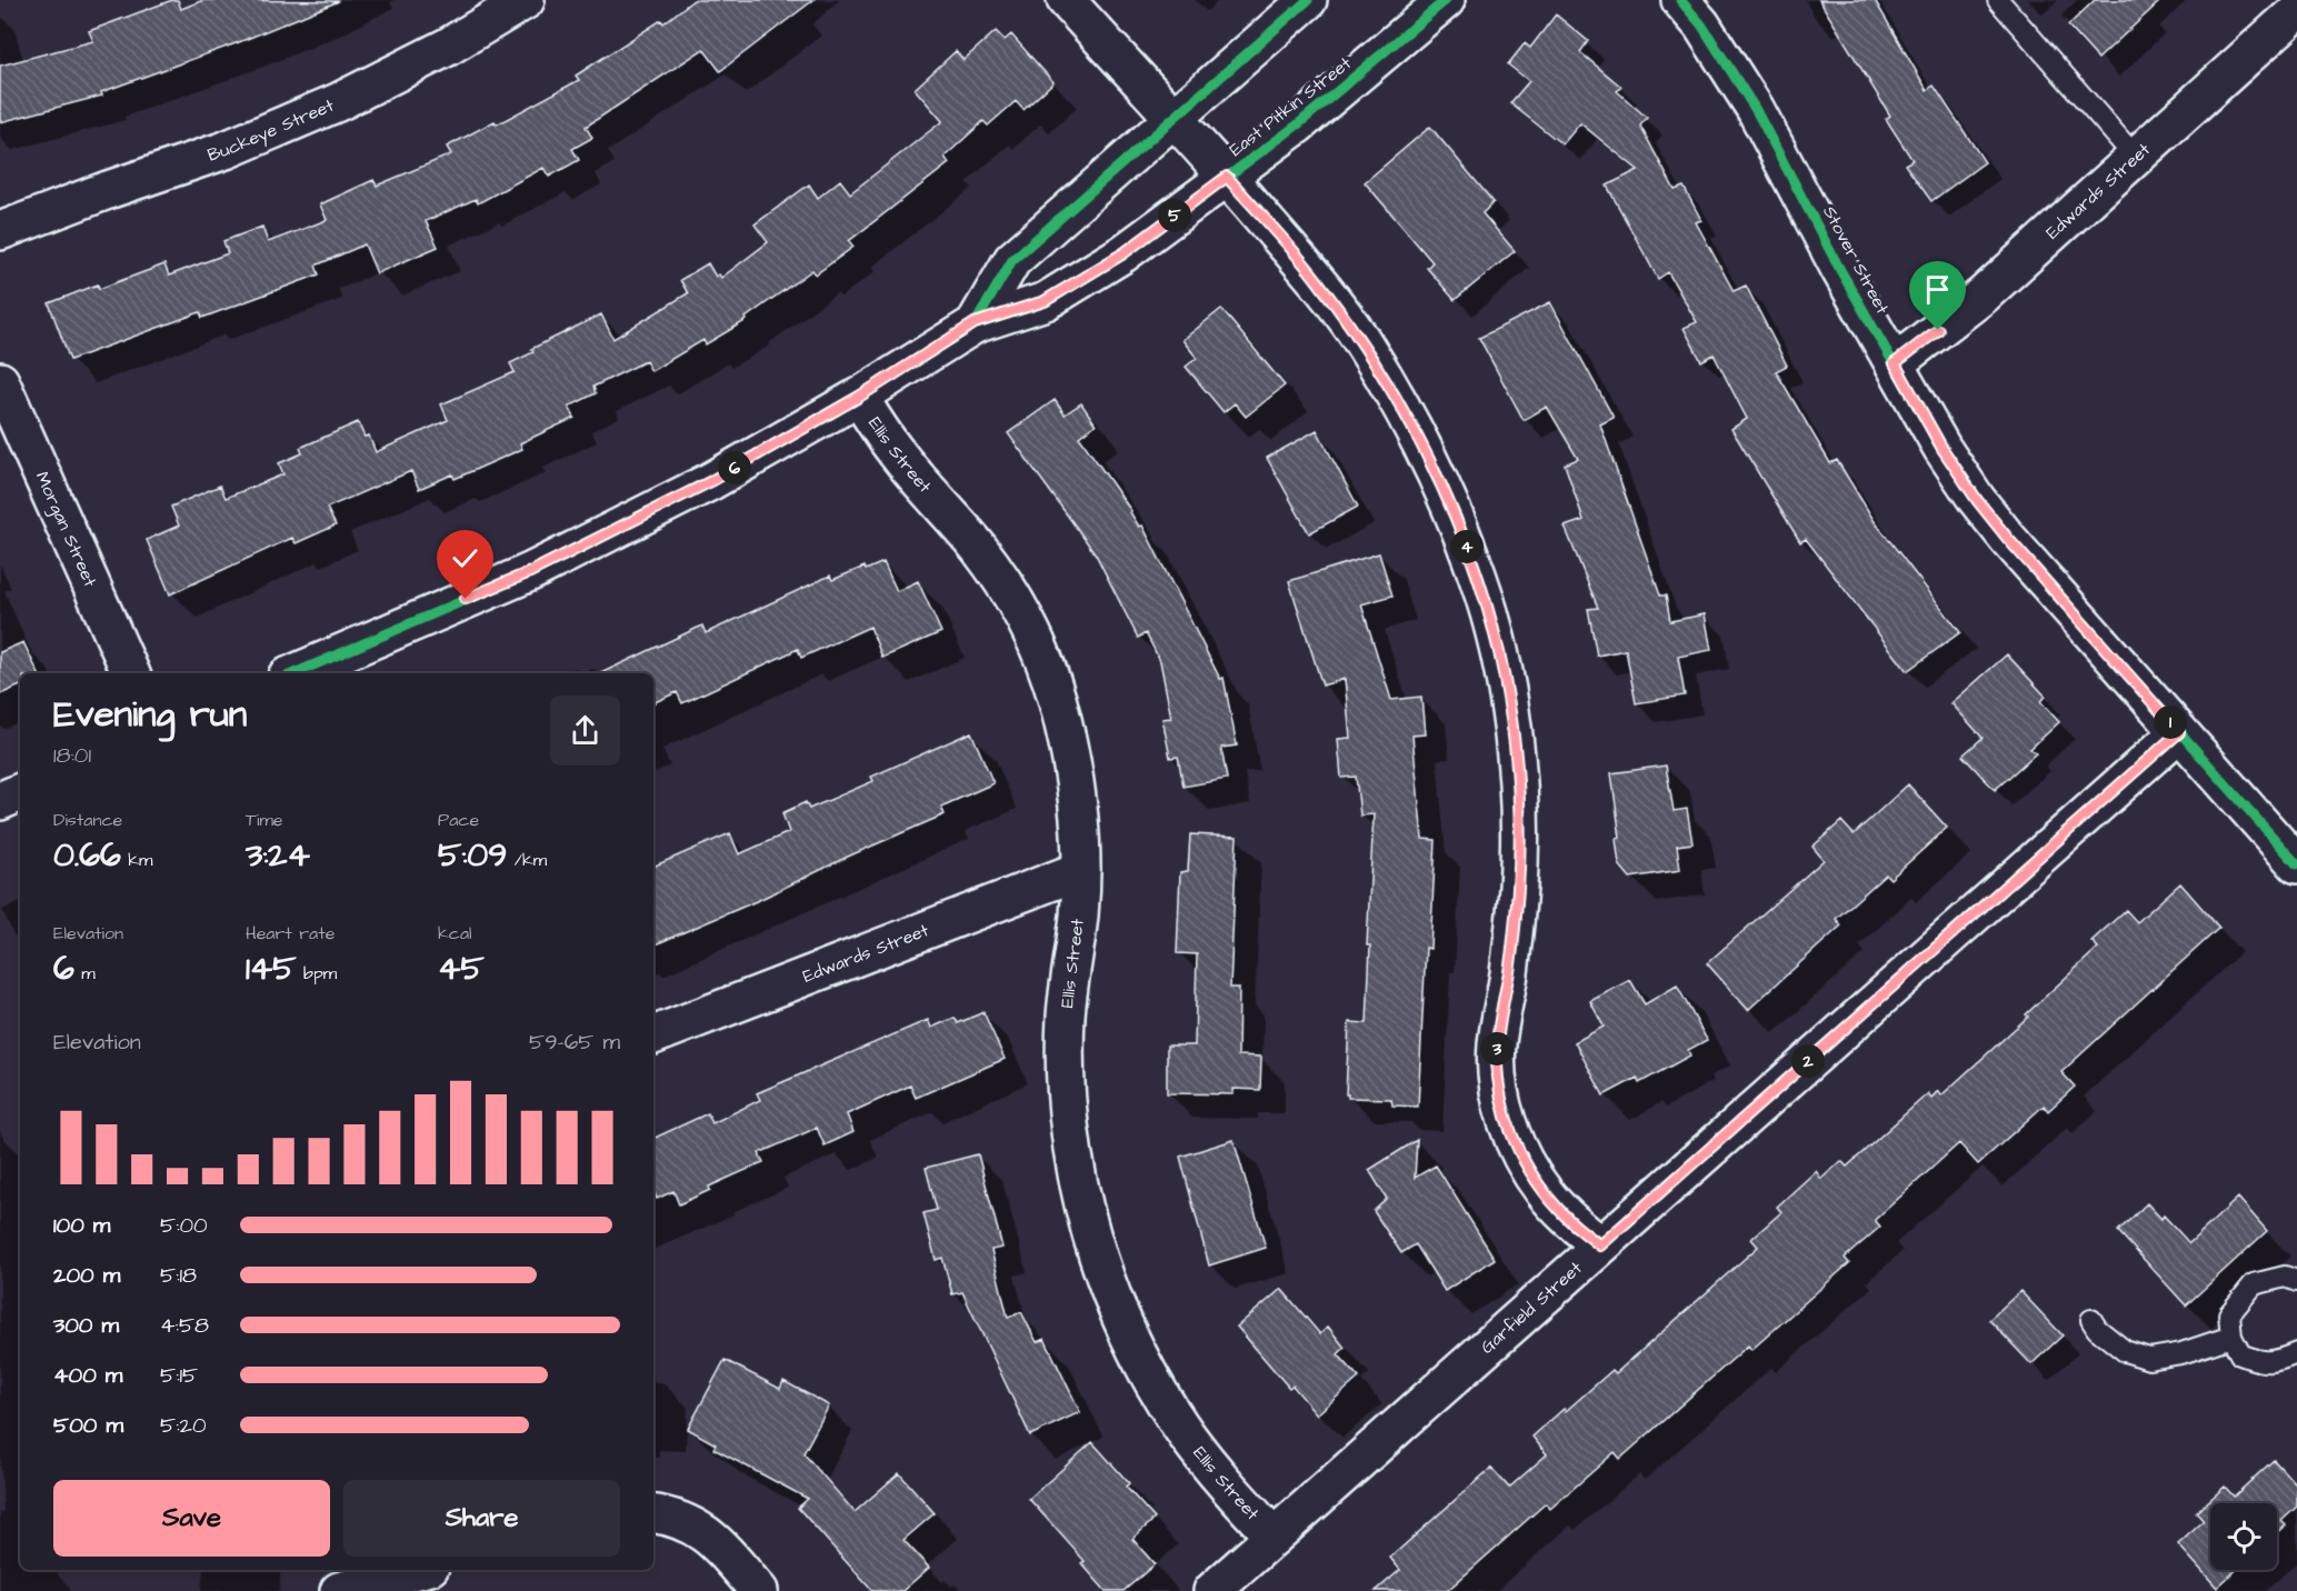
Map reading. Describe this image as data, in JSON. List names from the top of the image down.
{
  "streets": {
    "street": [
      "East Pitkin Street",
      "Buckeye Street",
      "Edwards Street",
      "Stover Street",
      "Ellis Street",
      "Morgan Street",
      "Garfield Street"
    ]
  },
  "crossings": [
    ["East Pitkin Street", "Ellis Street"],
    ["Edwards Street", "Stover Street"],
    ["Edwards Street", "Ellis Street"],
    ["Stover Street", "Garfield Street"],
    ["Ellis Street", "Garfield Street"]
  ],
  "page": {
    "pins": [
      "5",
      "6",
      "4",
      "1",
      "3",
      "2"
    ],
    "heading": ["Evening run", "18:01"],
    "stats": [
      ["Distance", "0.66 km"],
      ["Time", "3:24"],
      ["Pace", "5:09 /km"],
      ["Elevation", "6 m"],
      ["Heart rate", "145 bpm"],
      ["kcal", "45"]
    ],
    "chart": ["Elevation", "59–65 m"],
    "list": [
      {
        "name": "100 m",
        "note": "5:00"
      },
      {
        "name": "200 m",
        "note": "5:18"
      },
      {
        "name": "300 m",
        "note": "4:58"
      },
      {
        "name": "400 m",
        "note": "5:15"
      },
      {
        "name": "500 m",
        "note": "5:20"
      }
    ],
    "buttons": ["Save", "Share"]
  }
}
